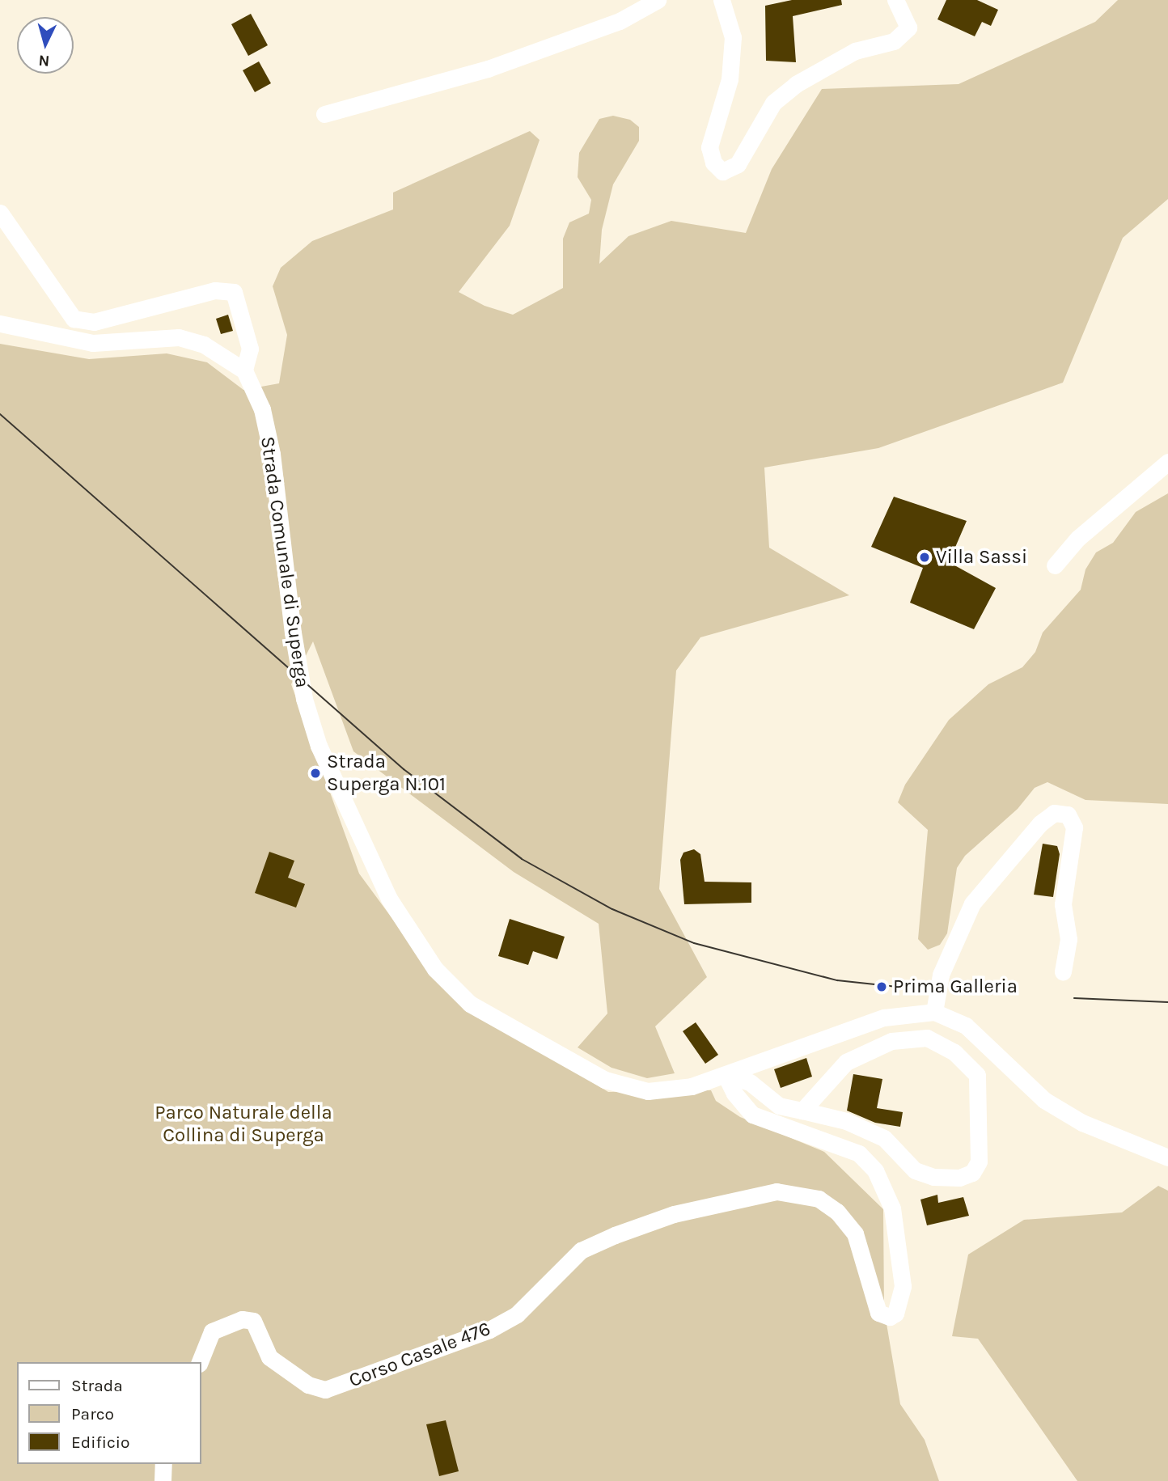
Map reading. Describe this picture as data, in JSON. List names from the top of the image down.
{
  "streets": {
    "street": ["Strada Comunale di Superga", "Corso Casale 476"]
  },
  "crossings": [
    ["Strada Comunale di Superga", "Corso Casale 476"]
  ],
  "parks": ["Parco Naturale della Collina di Superga"],
  "places": ["Villa Sassi", "Strada Superga N.101", "Prima Galleria"],
  "legend": ["Strada", "Parco", "Edificio"],
  "north": "bottom"
}
